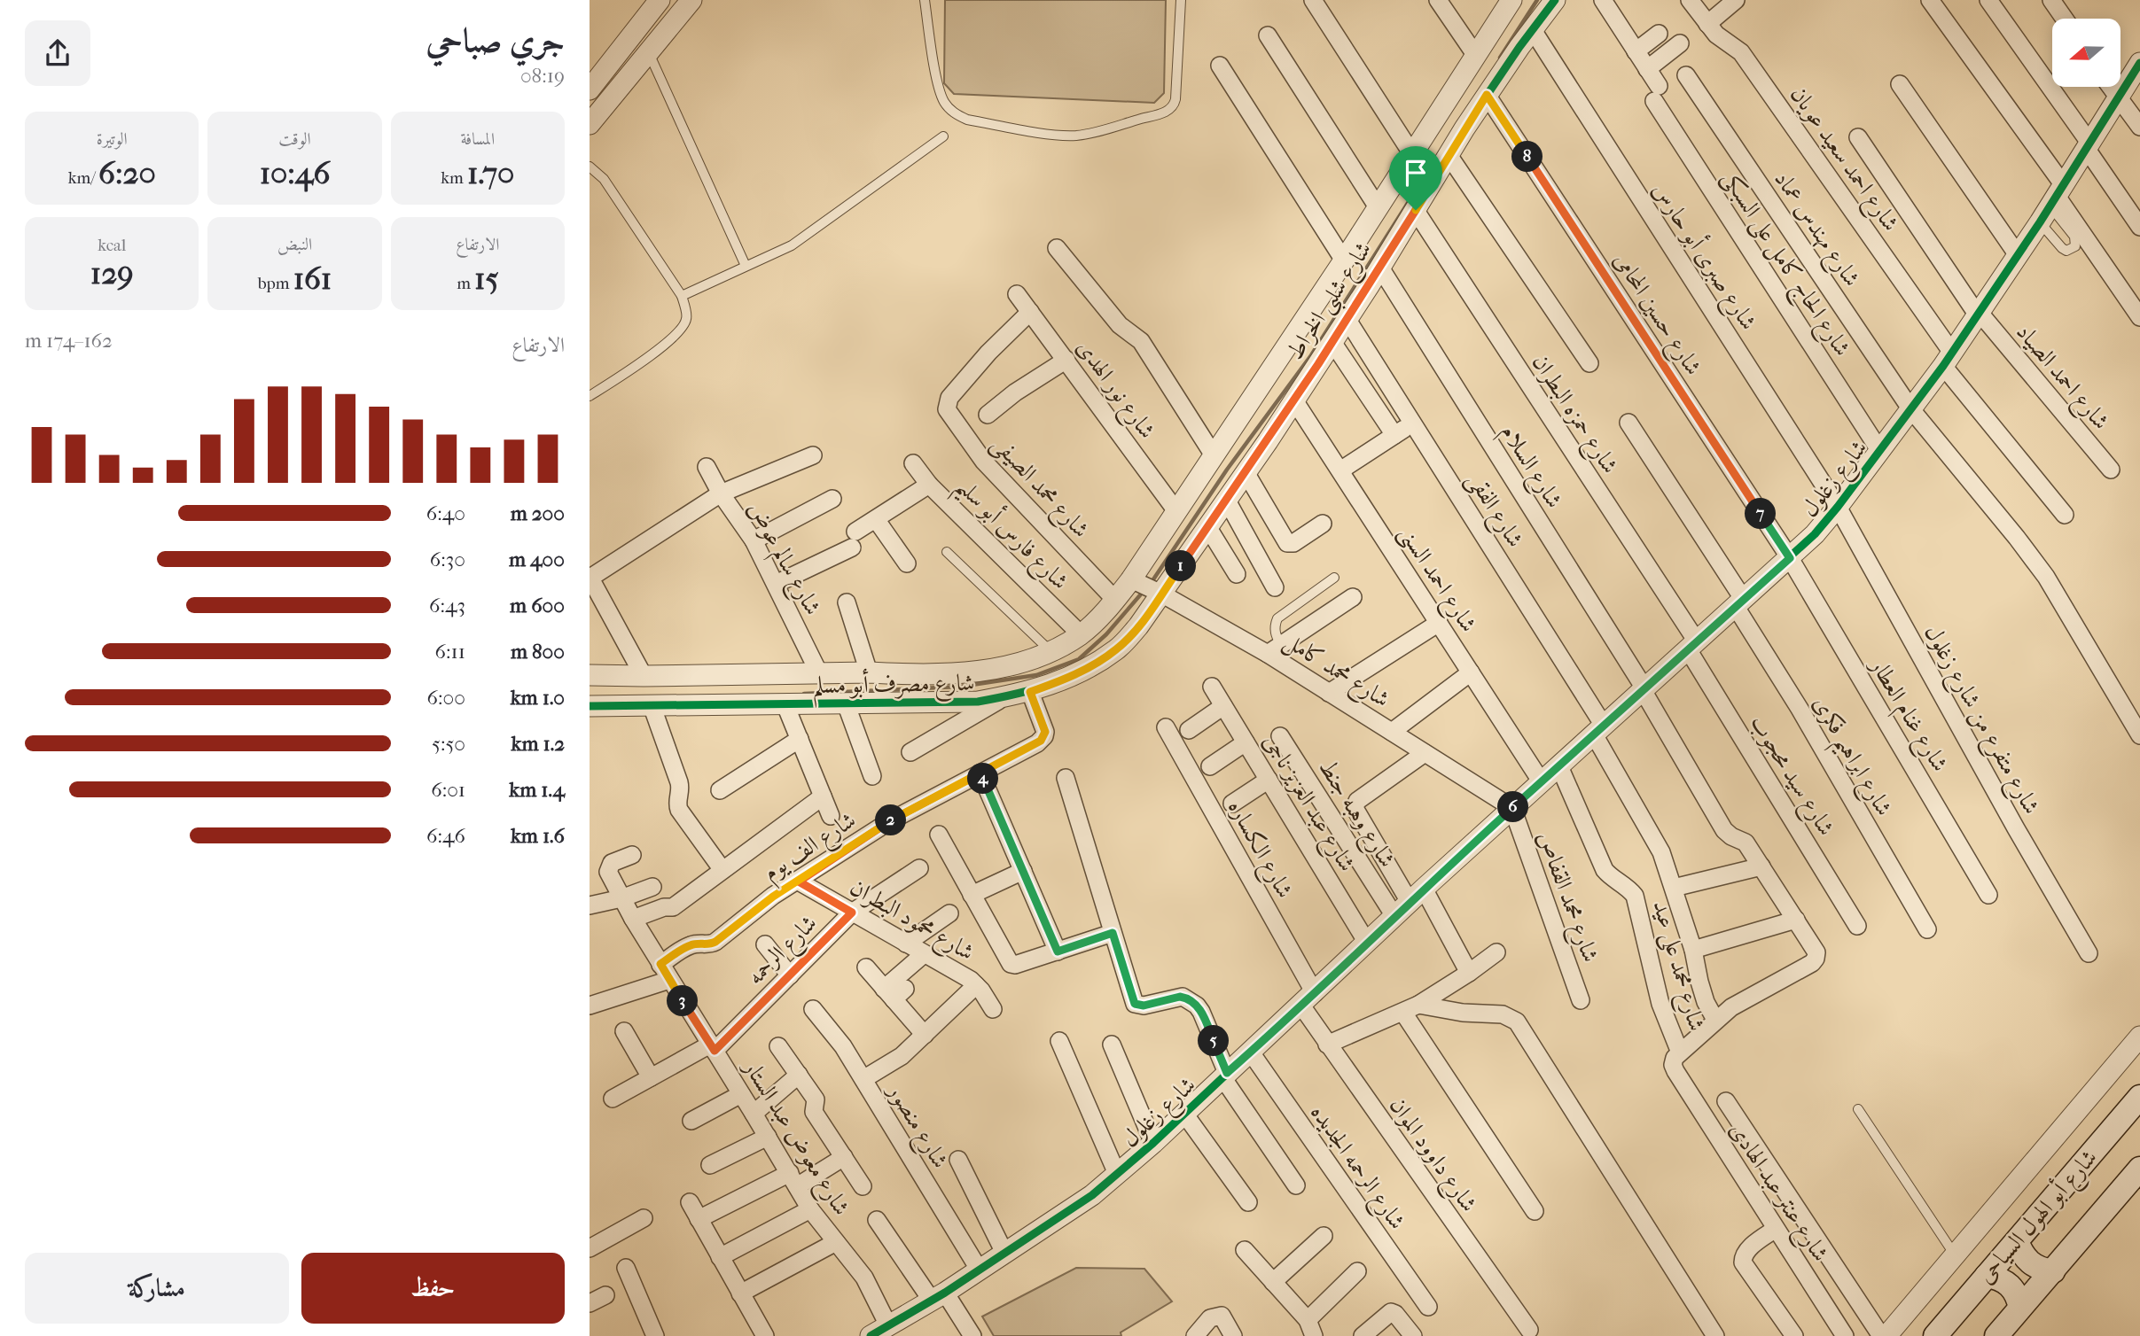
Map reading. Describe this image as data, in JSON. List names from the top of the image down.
{
  "streets": {
    "main road": ["شارع أبو الهول السياحى"],
    "street": [
      "شارع احمد سعيد عويان",
      "شارع مهندس عماد",
      "شارع صبرى أبو حارس",
      "شارع الحاج كامل على السبكى",
      "شارع شلبى الخراط",
      "شارع حسين المحامى",
      "شارع احمد الصياد",
      "شارع نور الهدى",
      "شارع حمزه البطران",
      "شارع السلام",
      "شارع زغلول",
      "شارع محمد الصيفى",
      "شارع الفقى",
      "شارع فارس أبو سليم",
      "شارع سالم عوض",
      "شارع احمد السنى",
      "شارع محمد كامل",
      "شارع مصرف أبو مسلم",
      "شارع غنام العطار",
      "شارع متفرع من شارع زغلول",
      "شارع ابراهيم فكرى",
      "شارع سيد محجوب",
      "شارع عبد العزيز ناجى",
      "شارع وهبه جنط",
      "شارع الف يوم",
      "شارع الكساره",
      "شارع محمد القفاص",
      "شارع محمود البطران",
      "شارع الرحمه",
      "شارع محمد على عيد",
      "شارع منصور",
      "شارع معوض عبد الستار",
      "شارع داوود الموان",
      "شارع الرحمه الجديده",
      "شارع عنتر عبد الهادى"
    ]
  },
  "crossings": [
    ["شارع احمد سعيد عويان", "شارع زغلول"],
    ["شارع مهندس عماد", "شارع زغلول"],
    ["شارع صبرى أبو حارس", "شارع شلبى الخراط"],
    ["شارع صبرى أبو حارس", "شارع زغلول"],
    ["شارع صبرى أبو حارس", "شارع متفرع من شارع زغلول"],
    ["شارع الحاج كامل على السبكى", "شارع زغلول"],
    ["شارع شلبى الخراط", "شارع حسين المحامى"],
    ["شارع شلبى الخراط", "شارع نور الهدى"],
    ["شارع شلبى الخراط", "شارع حمزه البطران"],
    ["شارع شلبى الخراط", "شارع السلام"],
    ["شارع شلبى الخراط", "شارع الفقى"],
    ["شارع شلبى الخراط", "شارع احمد السنى"],
    ["شارع شلبى الخراط", "شارع محمد كامل"],
    ["شارع شلبى الخراط", "شارع مصرف أبو مسلم"],
    ["شارع حسين المحامى", "شارع زغلول"],
    ["شارع حسين المحامى", "شارع غنام العطار"],
    ["شارع احمد الصياد", "شارع زغلول"],
    ["شارع نور الهدى", "شارع محمد الصيفى"],
    ["شارع حمزه البطران", "شارع زغلول"],
    ["شارع حمزه البطران", "شارع سيد محجوب"],
    ["شارع السلام", "شارع زغلول"],
    ["شارع السلام", "شارع الفقى"],
    ["شارع زغلول", "شارع الفقى"],
    ["شارع زغلول", "شارع احمد السنى"],
    ["شارع زغلول", "شارع محمد كامل"],
    ["شارع زغلول", "شارع غنام العطار"],
    ["شارع زغلول", "شارع متفرع من شارع زغلول"],
    ["شارع زغلول", "شارع ابراهيم فكرى"],
    ["شارع زغلول", "شارع سيد محجوب"],
    ["شارع زغلول", "شارع عبد العزيز ناجى"],
    ["شارع زغلول", "شارع وهبه جنط"],
    ["شارع زغلول", "شارع الكساره"],
    ["شارع زغلول", "شارع محمد القفاص"],
    ["شارع زغلول", "شارع محمد على عيد"],
    ["شارع زغلول", "شارع منصور"],
    ["شارع زغلول", "شارع معوض عبد الستار"],
    ["شارع زغلول", "شارع داوود الموان"],
    ["شارع زغلول", "شارع الرحمه الجديده"],
    ["شارع محمد الصيفى", "شارع مصرف أبو مسلم"],
    ["شارع فارس أبو سليم", "شارع مصرف أبو مسلم"],
    ["شارع سالم عوض", "شارع مصرف أبو مسلم"],
    ["شارع محمد كامل", "شارع مصرف أبو مسلم"],
    ["شارع محمد كامل", "شارع محمد القفاص"],
    ["شارع مصرف أبو مسلم", "شارع الف يوم"],
    ["شارع الف يوم", "شارع محمود البطران"],
    ["شارع الف يوم", "شارع معوض عبد الستار"],
    ["شارع الكساره", "شارع داوود الموان"],
    ["شارع محمود البطران", "شارع الرحمه"],
    ["شارع الرحمه", "شارع معوض عبد الستار"],
    ["شارع محمد على عيد", "شارع عنتر عبد الهادى"]
  ],
  "north": "left",
  "page": {
    "heading": ["جري صباحي", "08:19"],
    "stats": [
      ["المسافة", "1.70 km"],
      ["الوقت", "10:46"],
      ["الوتيرة", "6:20 /km"],
      ["الارتفاع", "15 m"],
      ["النبض", "161 bpm"],
      ["kcal", "129"]
    ],
    "pins": [
      "8",
      "7",
      "1",
      "4",
      "6",
      "2",
      "3",
      "5"
    ],
    "chart": ["الارتفاع", "162–174 m"],
    "list": [
      {
        "name": "200 m",
        "note": "6:40"
      },
      {
        "name": "400 m",
        "note": "6:30"
      },
      {
        "name": "600 m",
        "note": "6:43"
      },
      {
        "name": "800 m",
        "note": "6:11"
      },
      {
        "name": "1.0 km",
        "note": "6:00"
      },
      {
        "name": "1.2 km",
        "note": "5:50"
      },
      {
        "name": "1.4 km",
        "note": "6:01"
      },
      {
        "name": "1.6 km",
        "note": "6:46"
      }
    ],
    "buttons": ["حفظ", "مشاركة"]
  }
}
